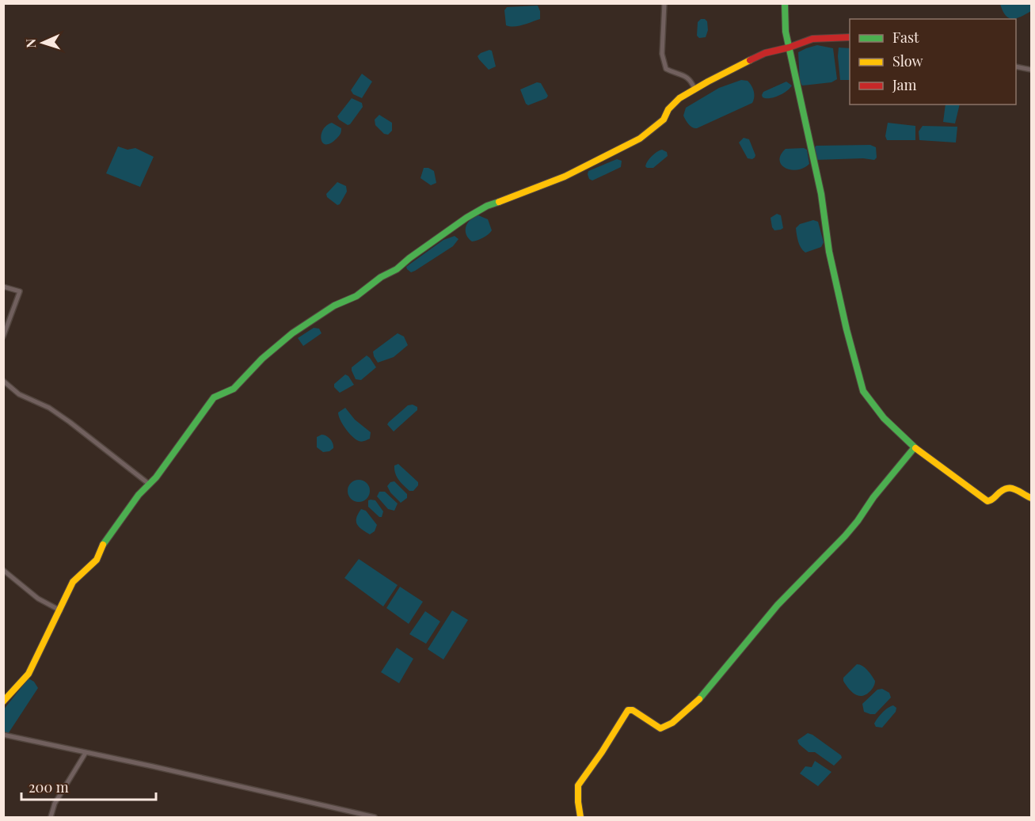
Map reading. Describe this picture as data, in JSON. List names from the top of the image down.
{
  "legend": ["Fast", "Slow", "Jam"],
  "scale_bar": "200 m",
  "north": "left"
}
